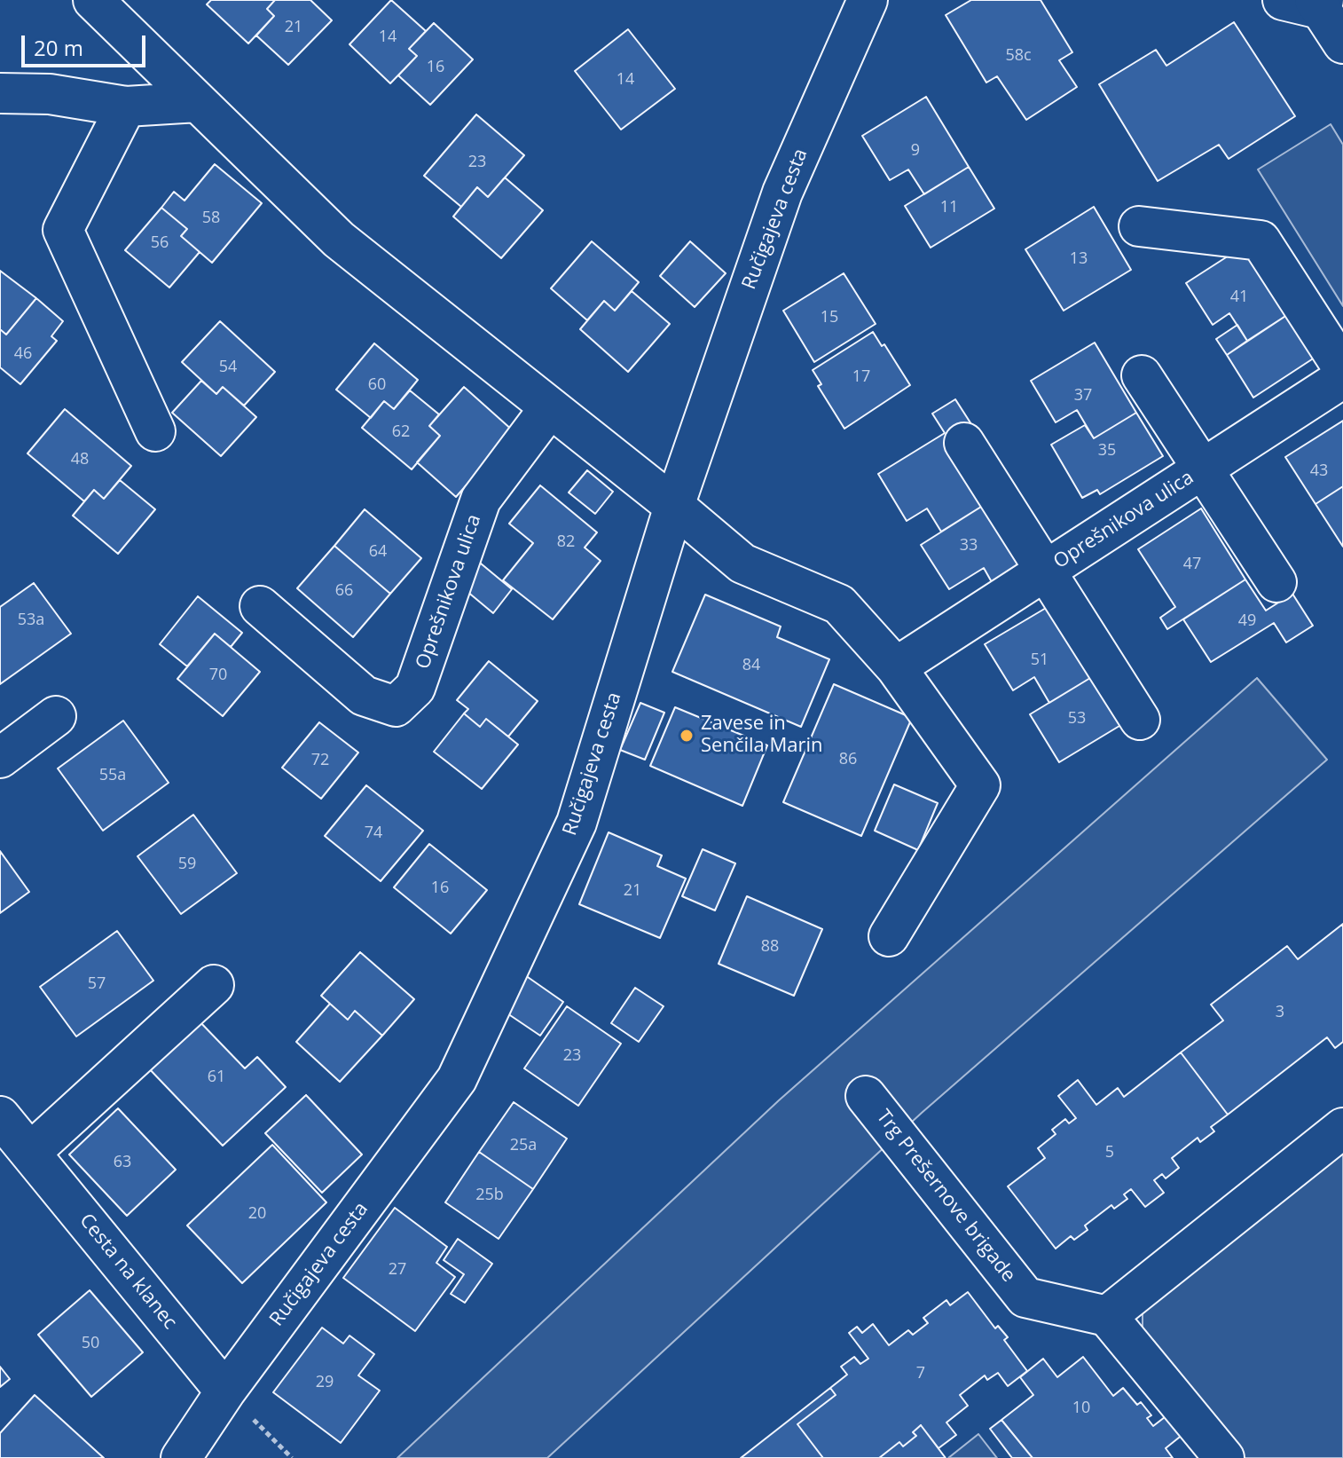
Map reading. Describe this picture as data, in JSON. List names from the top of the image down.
{
  "streets": {
    "street": [
      "Ručigajeva cesta",
      "Oprešnikova ulica",
      "Trg Prešernove brigade",
      "Cesta na klanec"
    ]
  },
  "crossings": [
    ["Ručigajeva cesta", "Cesta na klanec"]
  ],
  "places": ["Zavese in Senčila Marin"],
  "house_numbers": [
    "21",
    "14",
    "58c",
    "16",
    "14",
    "9",
    "23",
    "11",
    "58",
    "56",
    "13",
    "41",
    "15",
    "46",
    "54",
    "17",
    "60",
    "37",
    "62",
    "35",
    "48",
    "43",
    "82",
    "33",
    "64",
    "47",
    "66",
    "53a",
    "49",
    "51",
    "84",
    "70",
    "53",
    "86",
    "72",
    "55a",
    "74",
    "59",
    "16",
    "21",
    "88",
    "57",
    "3",
    "23",
    "61",
    "25a",
    "5",
    "63",
    "25b",
    "20",
    "27",
    "50",
    "7",
    "29",
    "10"
  ],
  "scale_bar": "20 m"
}
